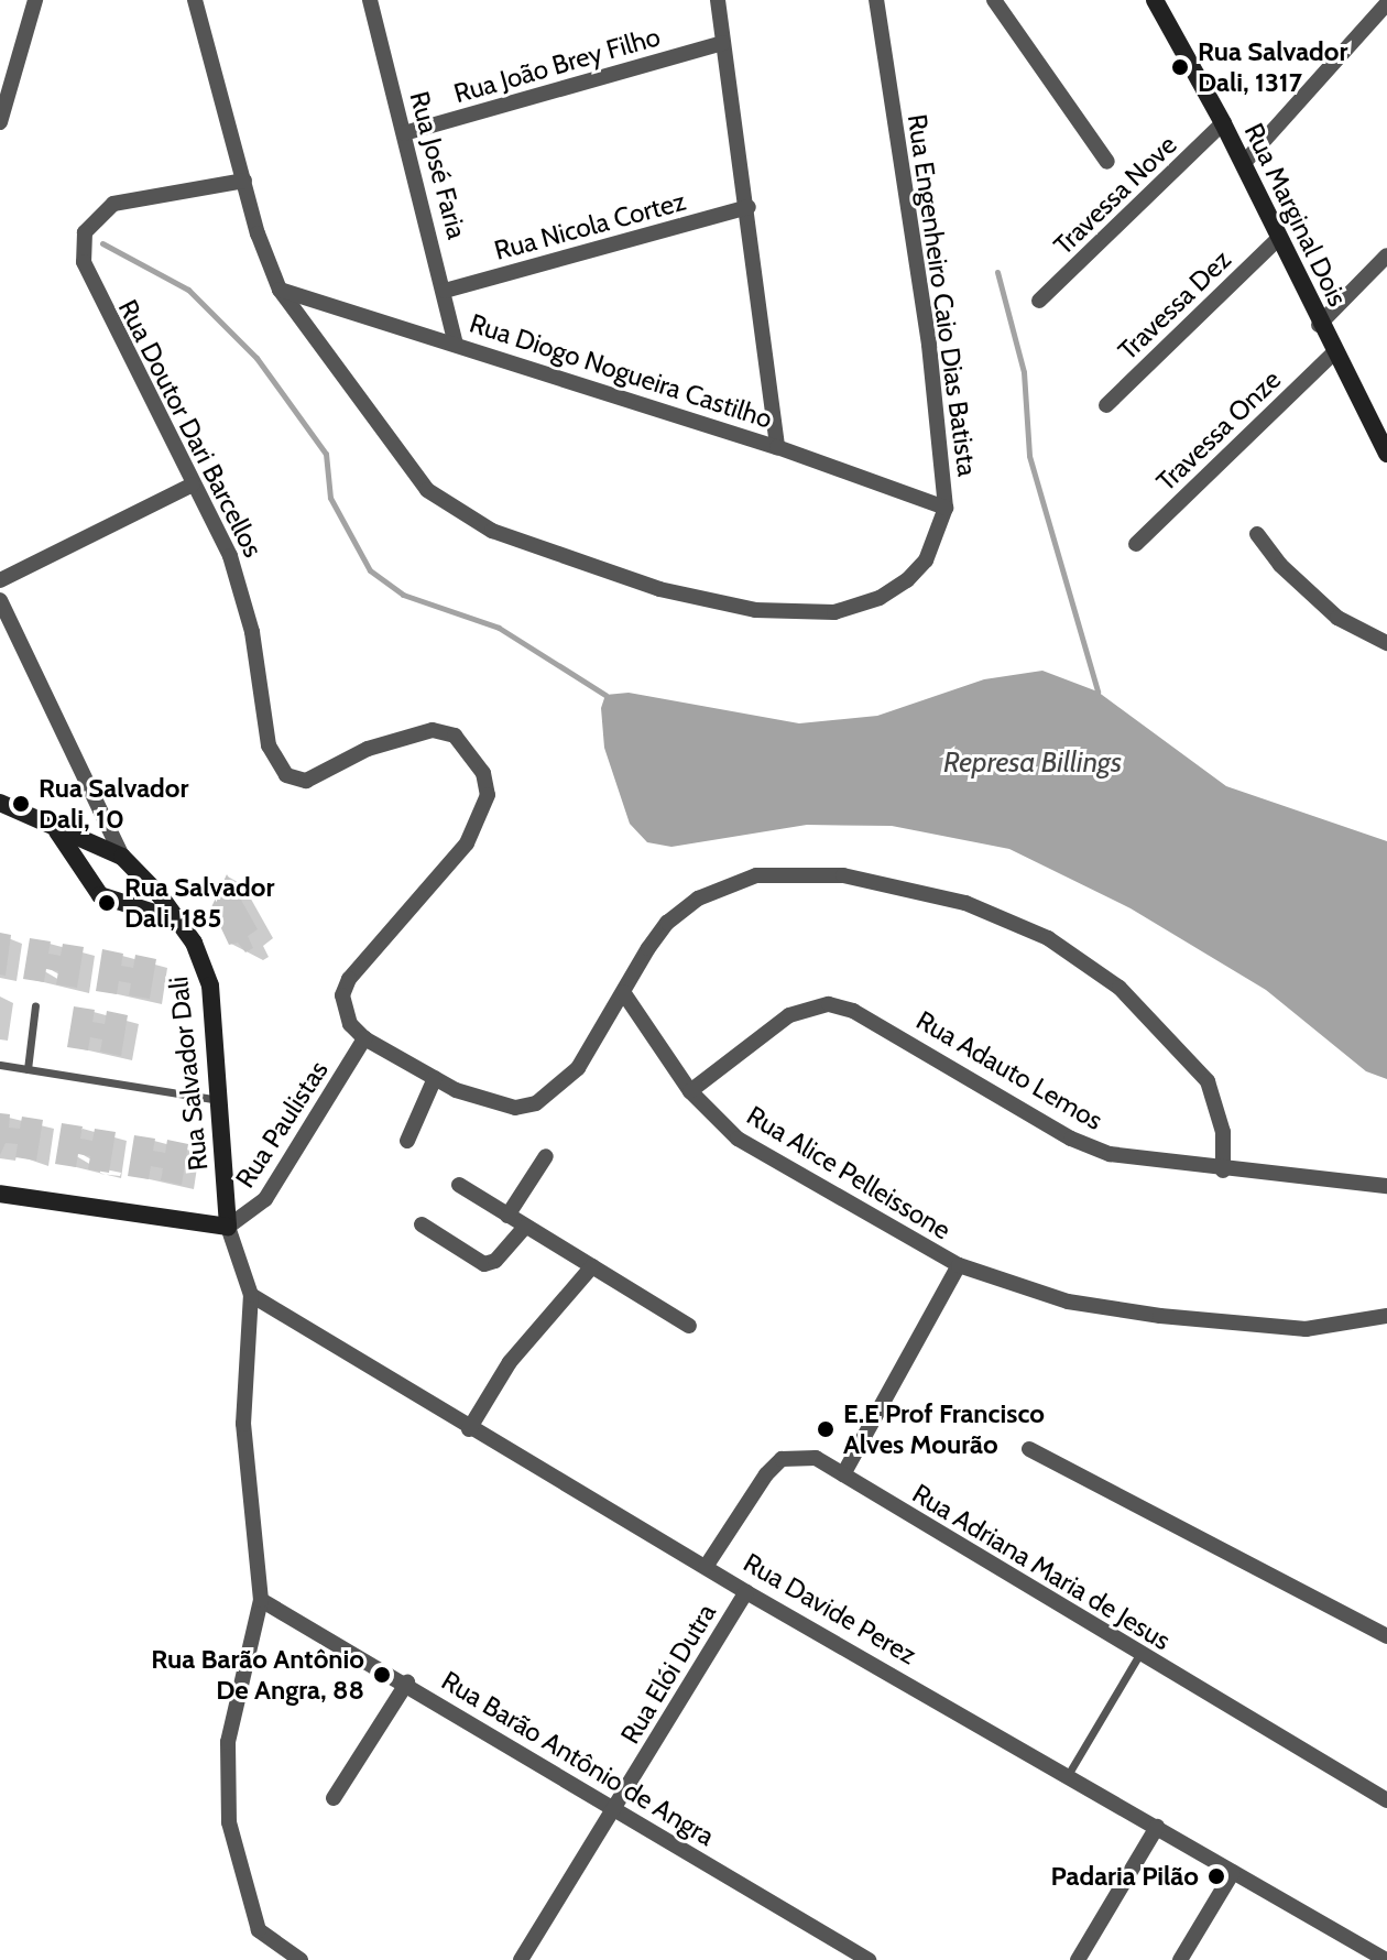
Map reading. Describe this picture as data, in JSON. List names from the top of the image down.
{
  "streets": {
    "street": [
      "Rua João Brey Filho",
      "Rua José Faria",
      "Travessa Nove",
      "Rua Marginal Dois",
      "Rua Nicola Cortez",
      "Rua Engenheiro Caio Dias Batista",
      "Travessa Dez",
      "Rua Diogo Nogueira Castilho",
      "Rua Doutor Dari Barcellos",
      "Travessa Onze",
      "Rua Adauto Lemos",
      "Rua Salvador Dali",
      "Rua Paulistas",
      "Rua Alice Pelleissone",
      "Rua Adriana Maria de Jesus",
      "Rua Davide Perez",
      "Rua Elói Dutra",
      "Rua Barão Antônio de Angra"
    ]
  },
  "crossings": [
    ["Rua João Brey Filho", "Rua José Faria"],
    ["Rua José Faria", "Rua Nicola Cortez"],
    ["Rua José Faria", "Rua Diogo Nogueira Castilho"],
    ["Travessa Nove", "Rua Marginal Dois"],
    ["Rua Marginal Dois", "Travessa Dez"],
    ["Rua Marginal Dois", "Travessa Onze"],
    ["Rua Engenheiro Caio Dias Batista", "Rua Diogo Nogueira Castilho"],
    ["Rua Engenheiro Caio Dias Batista", "Rua Doutor Dari Barcellos"],
    ["Rua Doutor Dari Barcellos", "Rua Paulistas"],
    ["Rua Adauto Lemos", "Rua Alice Pelleissone"],
    ["Rua Salvador Dali", "Rua Paulistas"],
    ["Rua Adriana Maria de Jesus", "Rua Davide Perez"],
    ["Rua Davide Perez", "Rua Elói Dutra"],
    ["Rua Elói Dutra", "Rua Barão Antônio de Angra"]
  ],
  "water": ["Represa Billings"],
  "places": [
    "Rua Salvador Dali, 1317",
    "Rua Salvador Dali, 10",
    "Rua Salvador Dali, 185",
    "E.E Prof Francisco Alves Mourão",
    "Rua Barão Antônio De Angra, 88",
    "Padaria Pilão"
  ]
}
